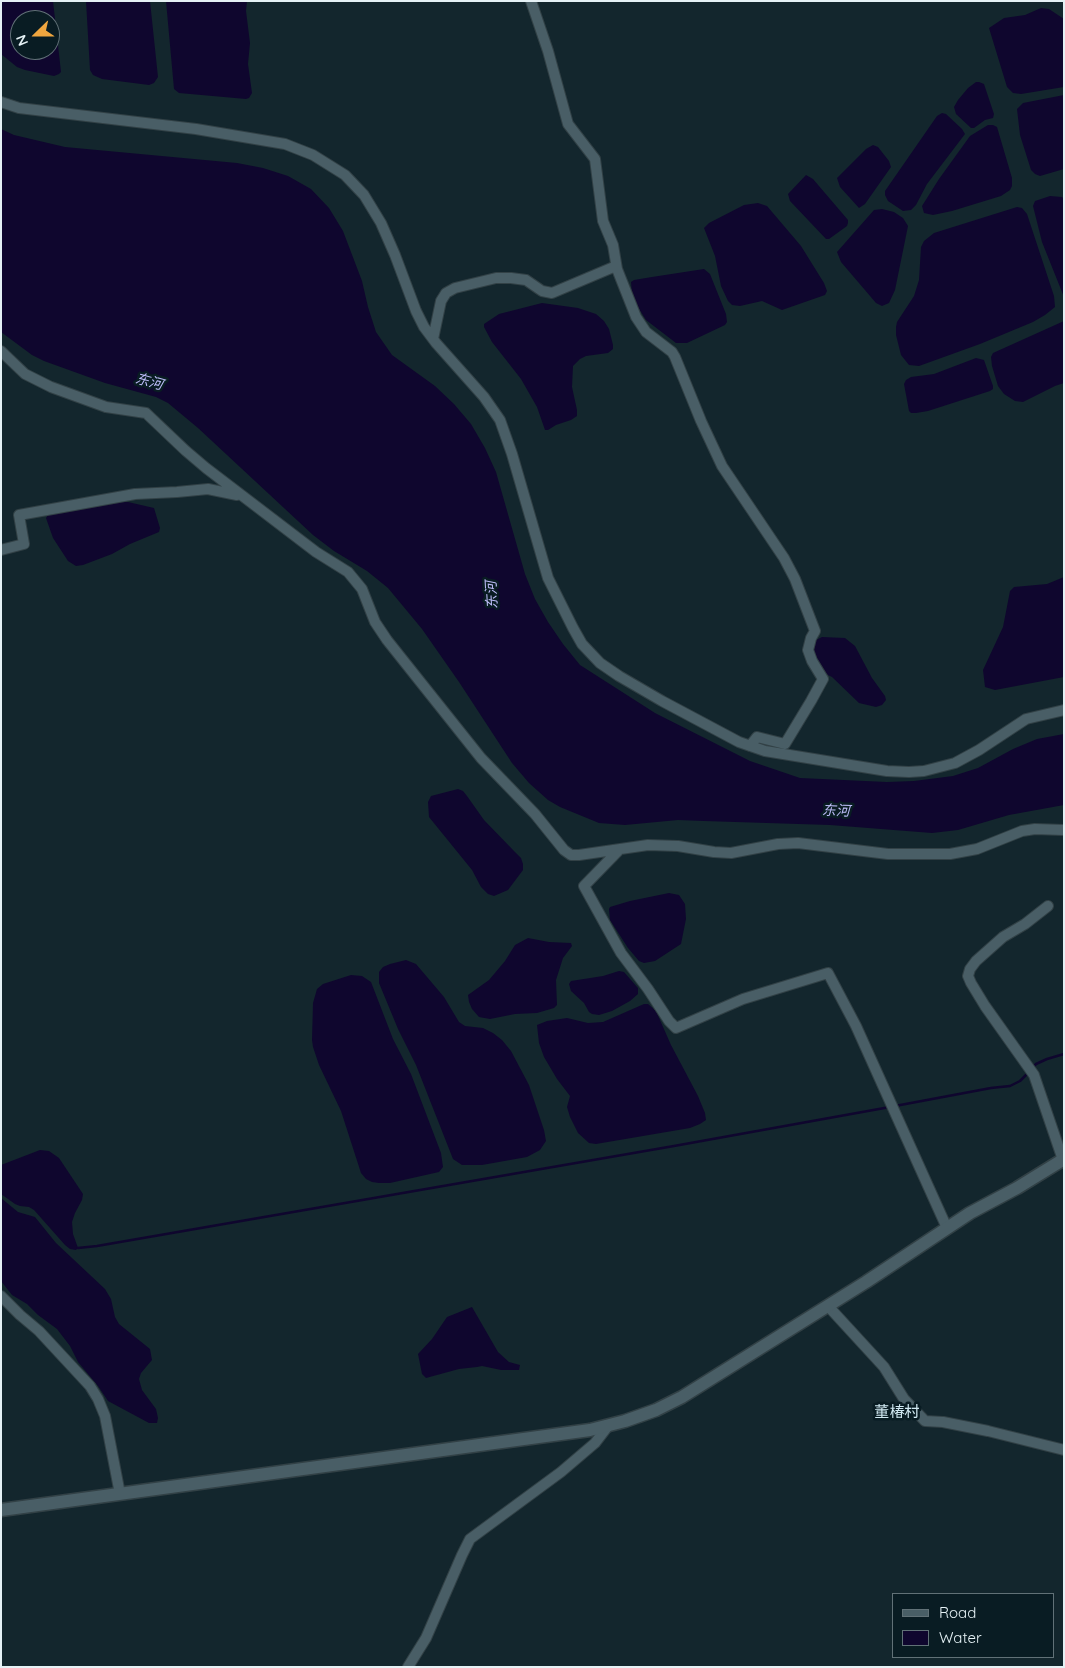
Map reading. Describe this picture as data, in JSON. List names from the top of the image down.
{
  "districts": ["董椿村"],
  "water": ["东河"],
  "legend": ["Road", "Water"],
  "north": "left"
}
